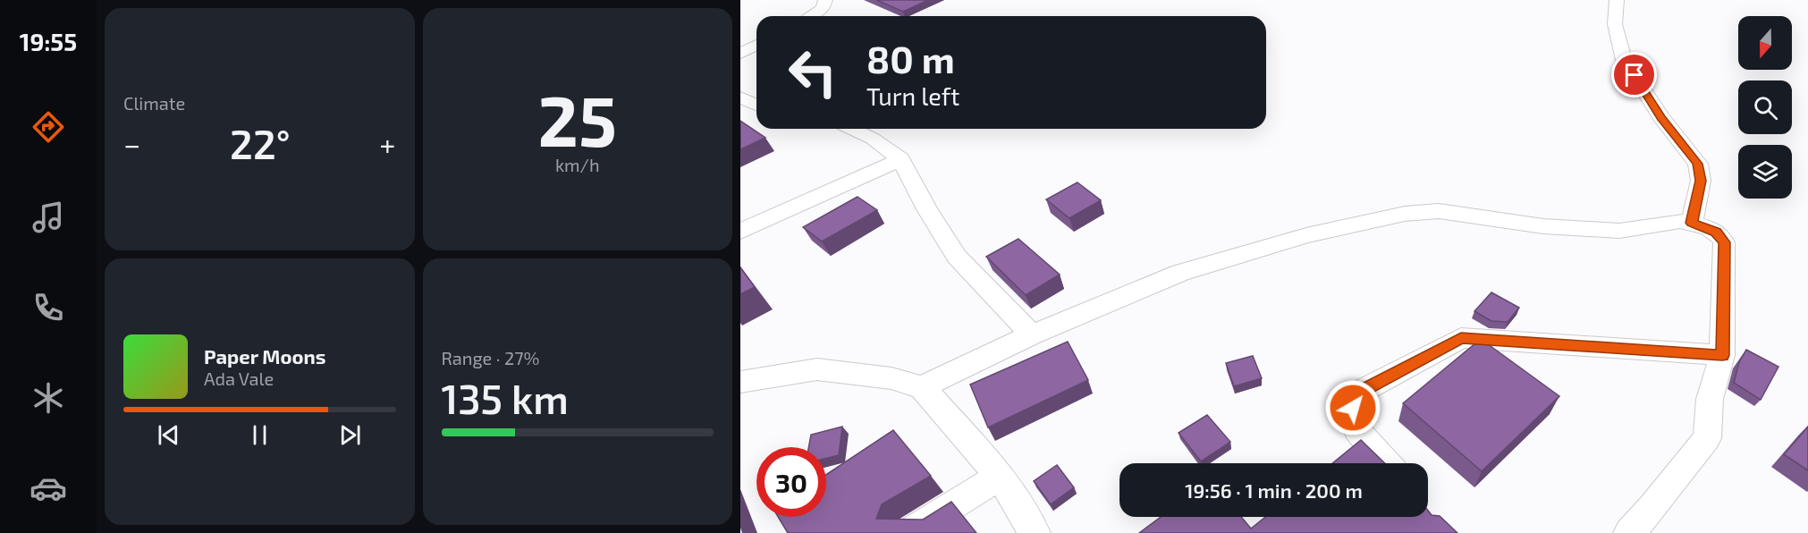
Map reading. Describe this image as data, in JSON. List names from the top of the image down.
{
  "north": "bottom",
  "page": {
    "tabs": "19:55",
    "tile": [
      "Climate",
      ["25", "km/h"],
      ["Range · 27%", "135 km"]
    ],
    "turn": ["80 m", "Turn left"],
    "heat": ["−", "22°", "+"],
    "song": ["Paper Moons", "Ada Vale"],
    "limit": "30",
    "trip": "19:56 · 1 min · 200 m"
  }
}
